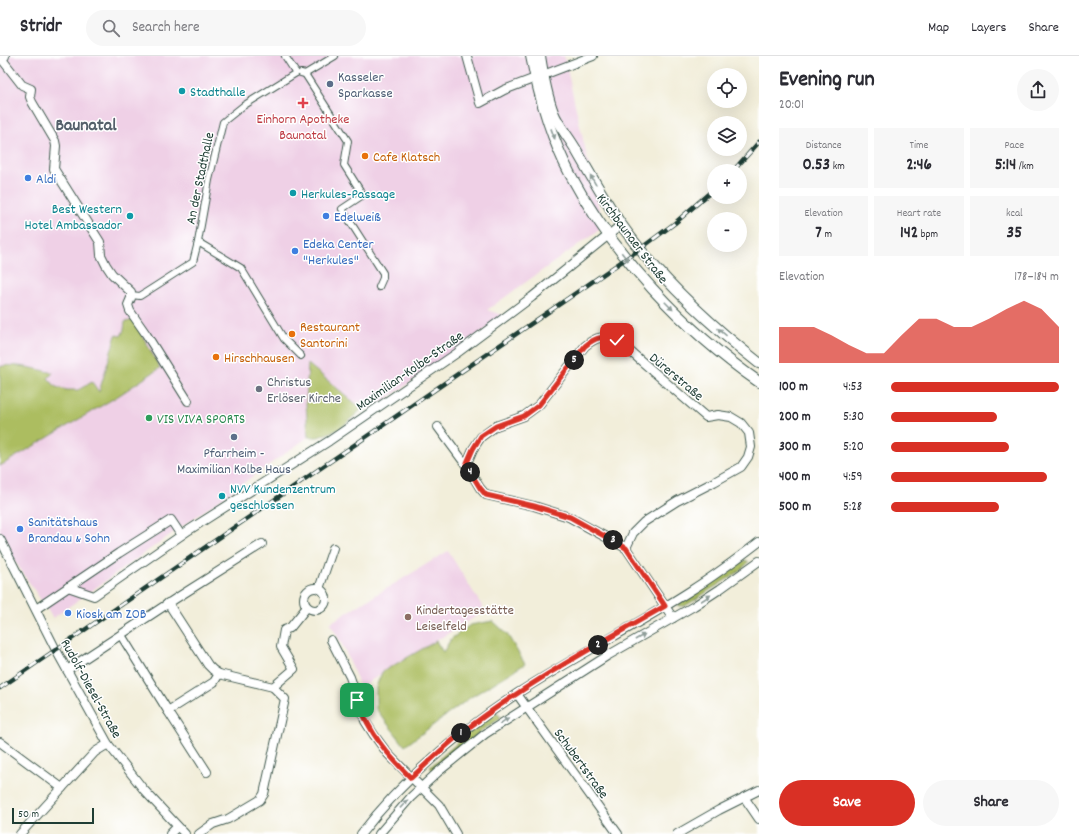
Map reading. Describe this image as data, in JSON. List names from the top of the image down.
{
  "streets": {
    "street": [
      "An der Stadthalle",
      "Kirchbaunaer Straße",
      "Maximilian-Kolbe-Straße",
      "Dürerstraße",
      "Rudolf-Diesel-Straße",
      "Schubertstraße"
    ]
  },
  "crossings": [
    ["Kirchbaunaer Straße", "Maximilian-Kolbe-Straße"]
  ],
  "districts": ["Baunatal"],
  "places": {
    "other": [
      "Kasseler Sparkasse",
      "Stadthalle",
      "Cafe Klatsch",
      "Aldi",
      "Herkules-Passage",
      "Best Western Hotel Ambassador",
      "Edelweiß",
      "Edeka Center \"Herkules\"",
      "Restaurant Santorini",
      "Hirschhausen",
      "Christus Erlöser Kirche",
      "VIS VIVA SPORTS",
      "Pfarrheim - Maximilian Kolbe Haus",
      "NVV Kundenzentrum geschlossen",
      "Sanitätshaus Brandau & Sohn",
      "Kiosk am ZOB",
      "Kindertagesstätte Leiselfeld"
    ],
    "health": ["Einhorn Apotheke Baunatal"]
  },
  "scale_bar": "50 m",
  "page": {
    "header": "Stridr",
    "search": "Search here",
    "nav": ["Map", "Layers", "Share"],
    "heading": ["Evening run", "20:01"],
    "map_buttons": ["+", "−"],
    "stats": [
      ["Distance", "0.53 km"],
      ["Time", "2:46"],
      ["Pace", "5:14 /km"],
      ["Elevation", "7 m"],
      ["Heart rate", "142 bpm"],
      ["kcal", "35"]
    ],
    "chart": ["Elevation", "178–184 m"],
    "pins": [
      "5",
      "4",
      "3",
      "2",
      "1"
    ],
    "list": [
      {
        "name": "100 m",
        "note": "4:53"
      },
      {
        "name": "200 m",
        "note": "5:30"
      },
      {
        "name": "300 m",
        "note": "5:20"
      },
      {
        "name": "400 m",
        "note": "4:59"
      },
      {
        "name": "500 m",
        "note": "5:28"
      }
    ],
    "buttons": ["Save", "Share"],
    "scale": "50 m"
  }
}
